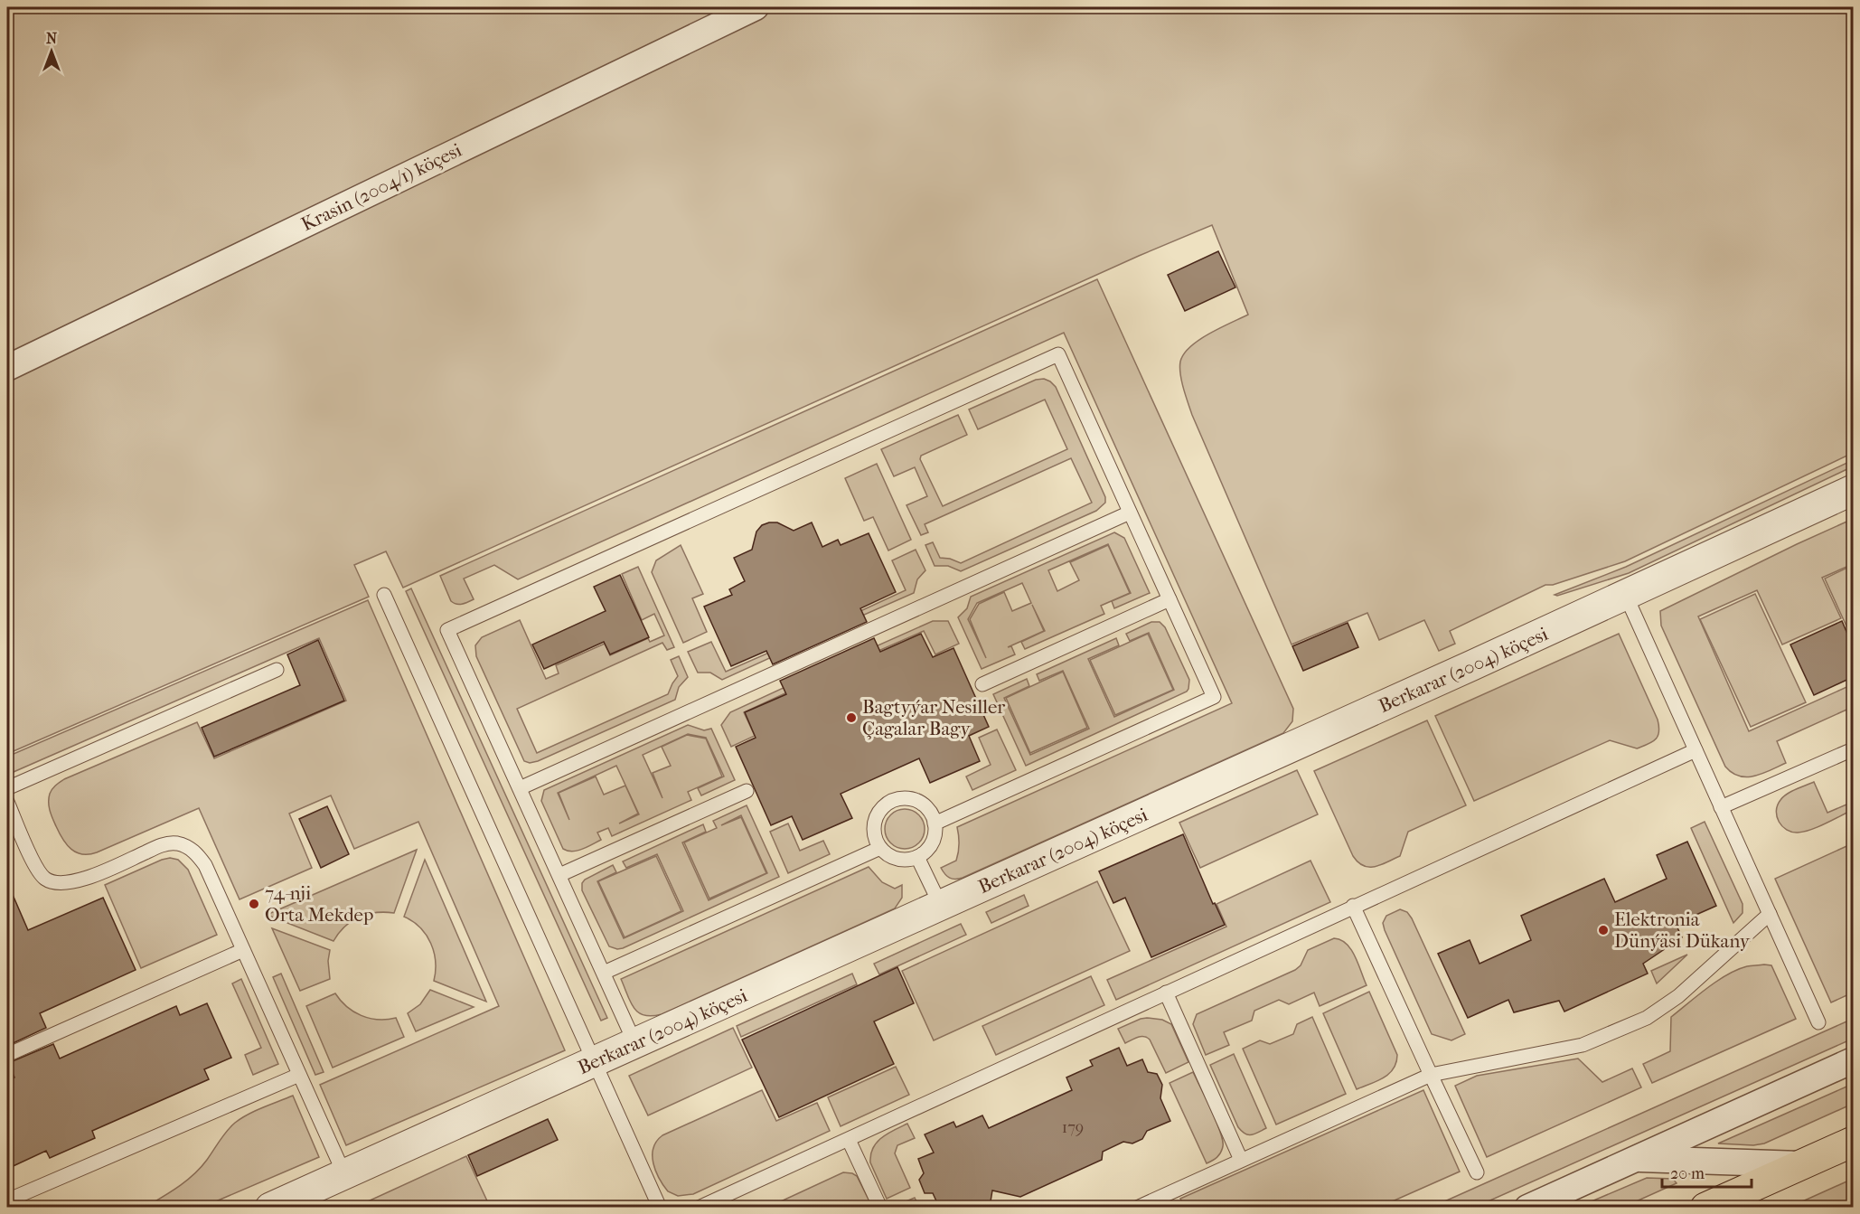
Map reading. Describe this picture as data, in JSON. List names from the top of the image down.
{
  "streets": {
    "street": ["Krasin (2004/1) köçesi", "Berkarar (2004) köçesi"]
  },
  "places": ["Bagtyýar Nesiller Çagalar Bagy", "74-nji Orta Mekdep", "Elektronia Dünýäsi Dükany"],
  "house_numbers": ["179"],
  "scale_bar": "20 m",
  "north": "top"
}
